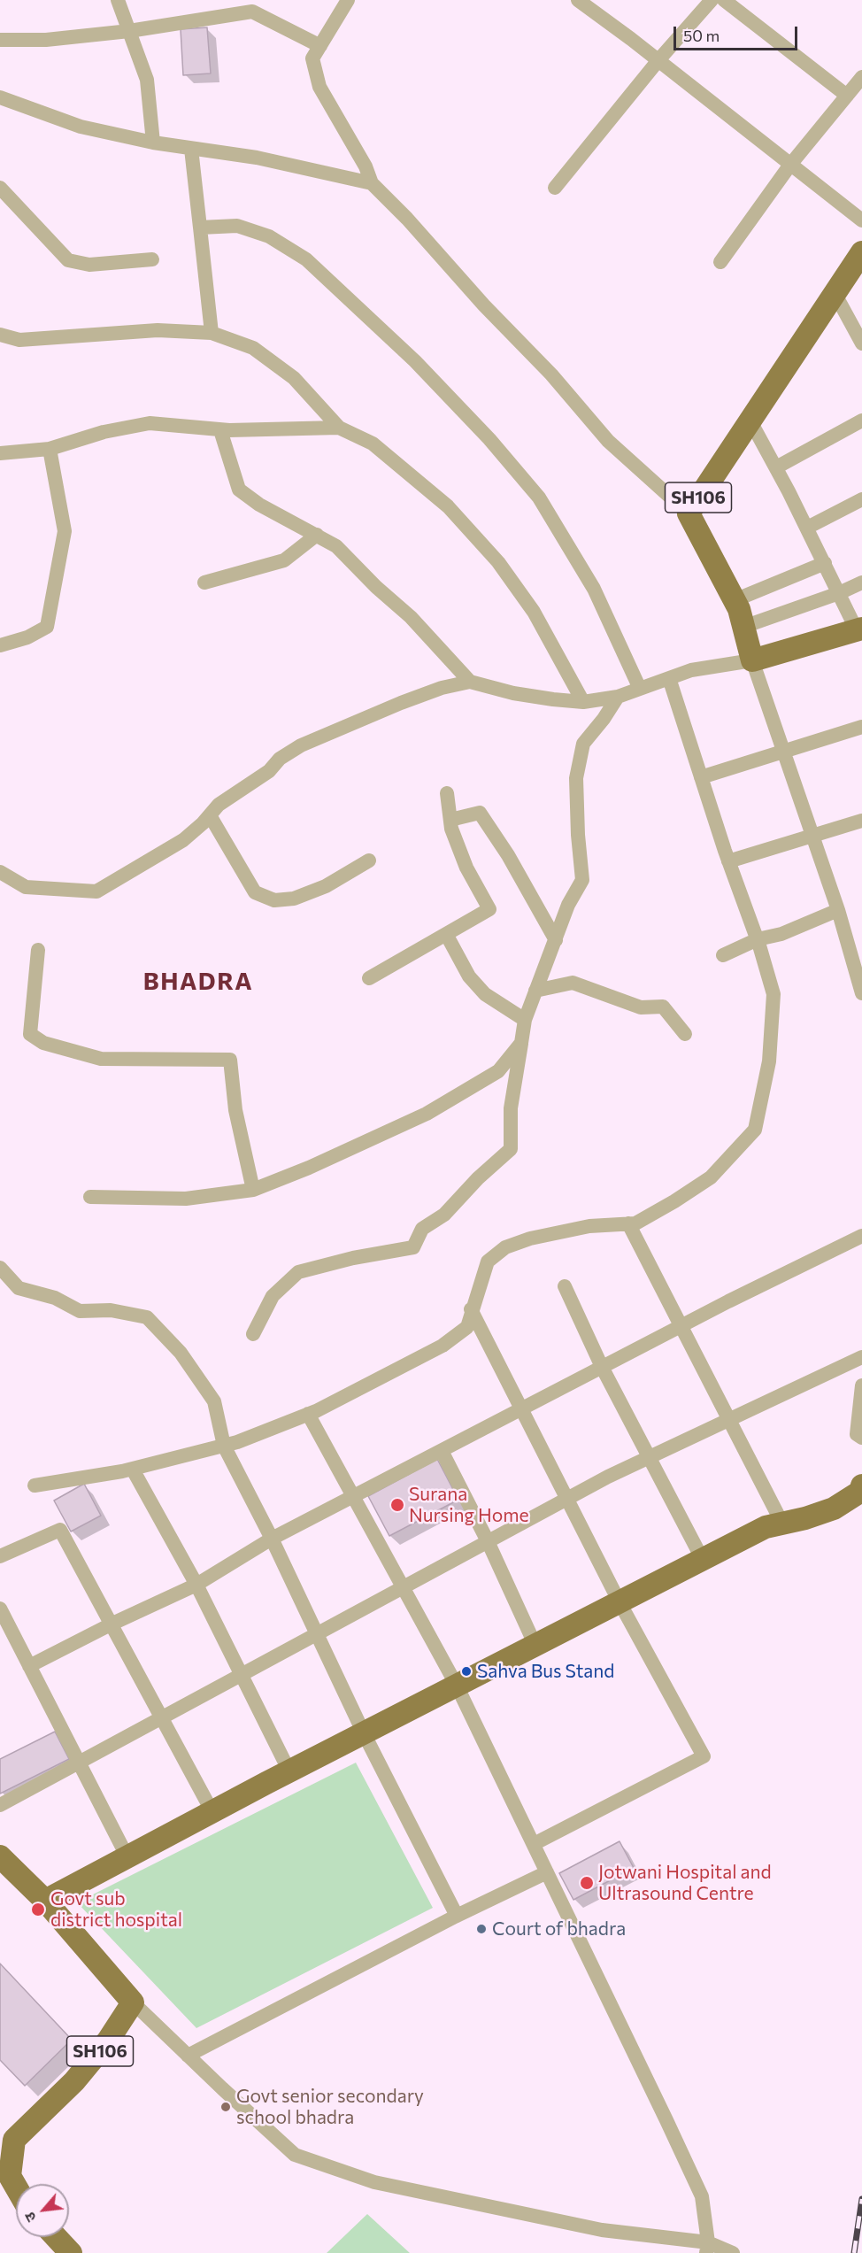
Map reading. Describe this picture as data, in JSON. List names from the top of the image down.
{
  "streets": {
    "main road": ["SH106"]
  },
  "districts": ["BHADRA"],
  "places": [
    "Surana Nursing Home",
    "Sahva Bus Stand",
    "Jotwani Hospital and Ultrasound Centre",
    "Govt sub district hospital",
    "Court of bhadra",
    "Govt senior secondary school bhadra"
  ],
  "scale_bar": "50 m",
  "north": "bottom left"
}
